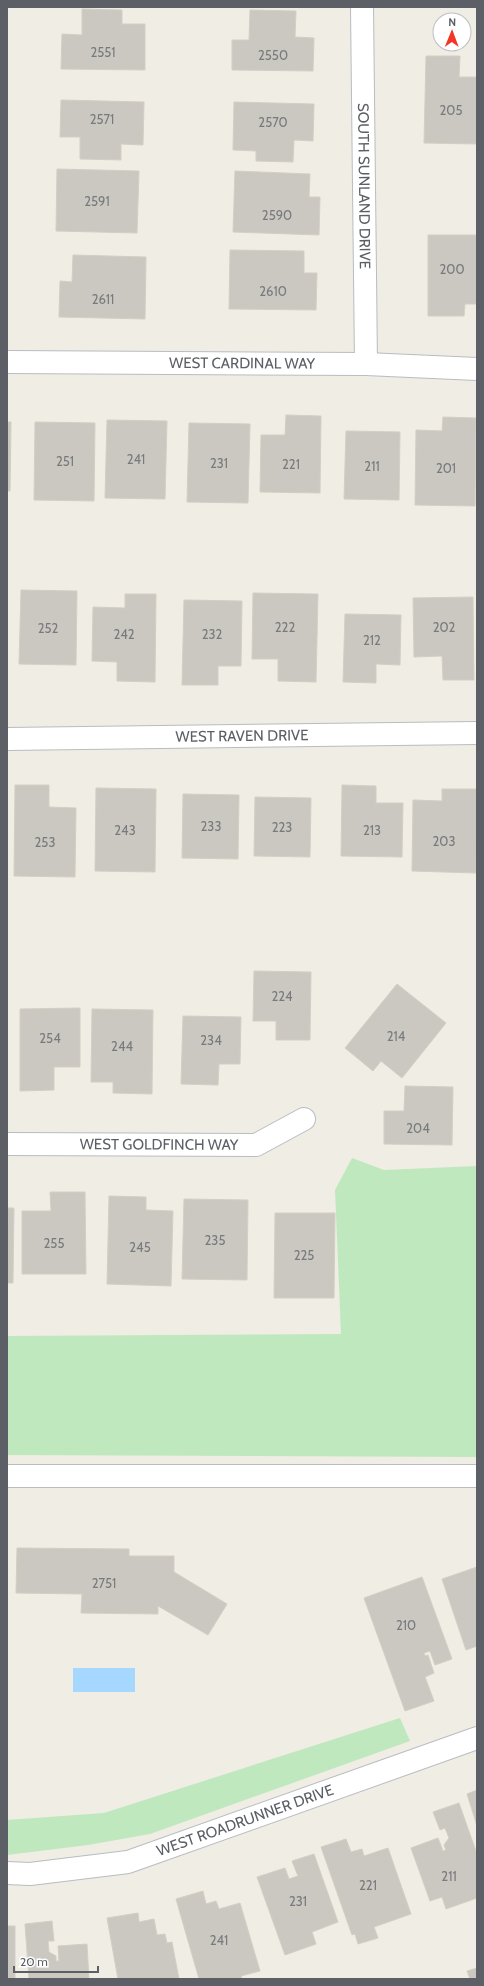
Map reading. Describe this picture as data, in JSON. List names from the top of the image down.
{
  "streets": {
    "street": [
      "SOUTH SUNLAND DRIVE",
      "WEST CARDINAL WAY",
      "WEST RAVEN DRIVE",
      "WEST GOLDFINCH WAY",
      "WEST ROADRUNNER DRIVE"
    ]
  },
  "crossings": [
    ["SOUTH SUNLAND DRIVE", "WEST CARDINAL WAY"]
  ],
  "house_numbers": [
    "2551",
    "2550",
    "205",
    "2571",
    "2570",
    "2591",
    "2590",
    "200",
    "2610",
    "2611",
    "241",
    "251",
    "231",
    "221",
    "211",
    "201",
    "222",
    "202",
    "252",
    "242",
    "232",
    "212",
    "233",
    "223",
    "243",
    "213",
    "203",
    "253",
    "224",
    "214",
    "254",
    "234",
    "244",
    "204",
    "235",
    "255",
    "245",
    "225",
    "2751",
    "210",
    "211",
    "221",
    "231",
    "241"
  ],
  "scale_bar": "20 m",
  "north": "top"
}
